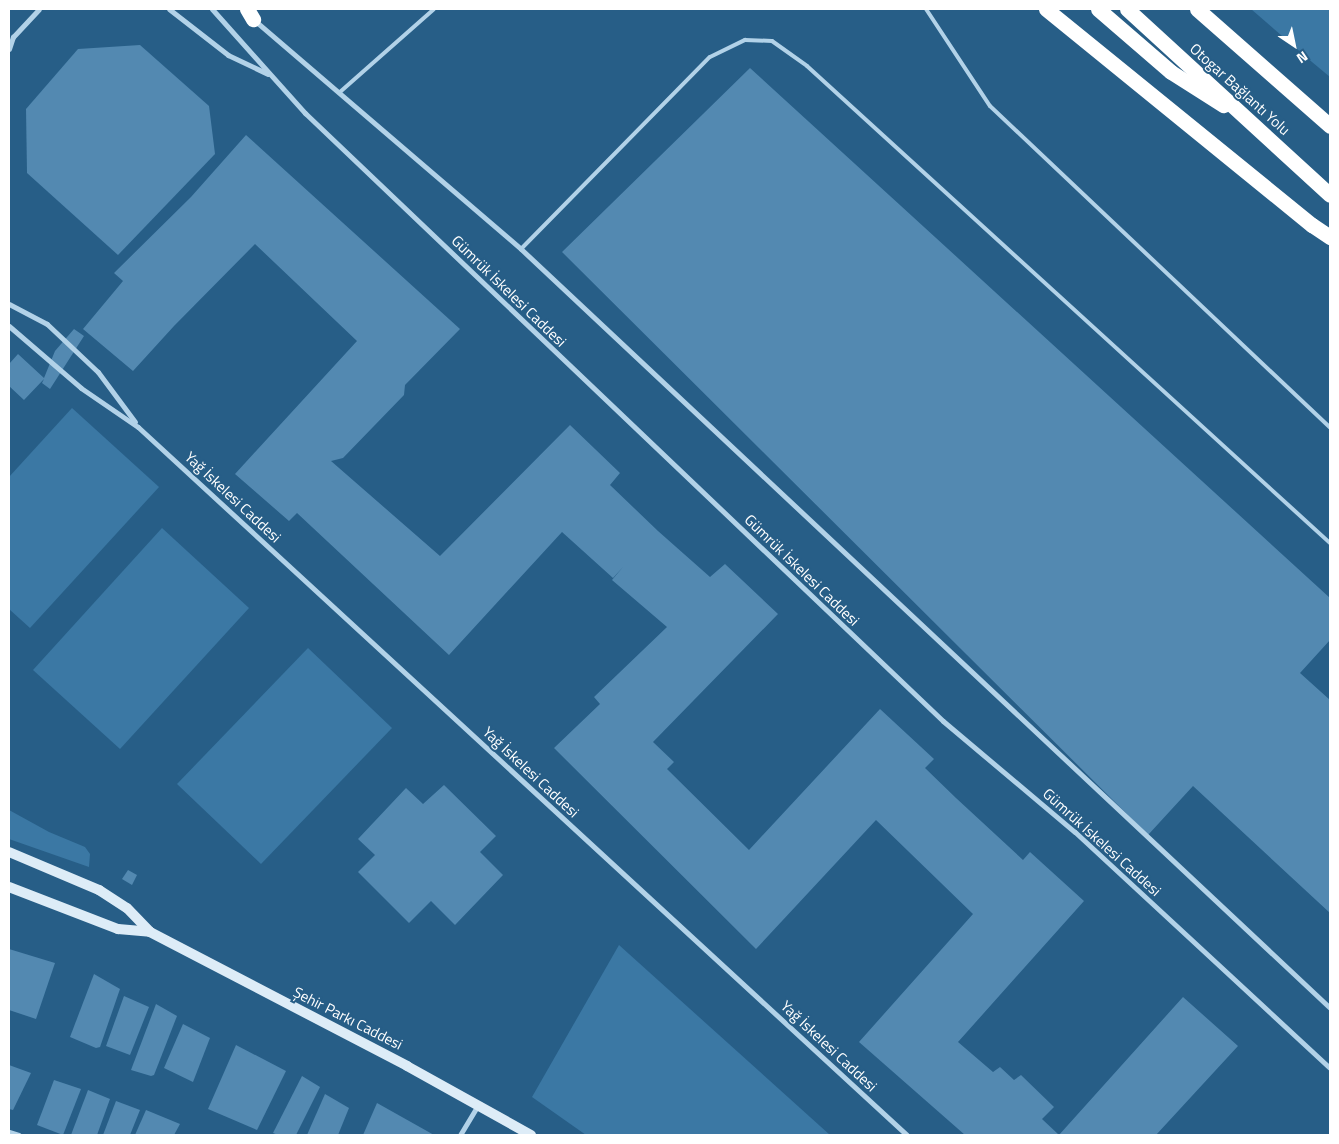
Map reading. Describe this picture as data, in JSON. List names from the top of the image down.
{
  "streets": {
    "highway": ["Otogar Bağlantı Yolu"],
    "main road": ["Şehir Parkı Caddesi"],
    "street": ["Gümrük İskelesi Caddesi", "Yağ İskelesi Caddesi"]
  },
  "north": "bottom right"
}
